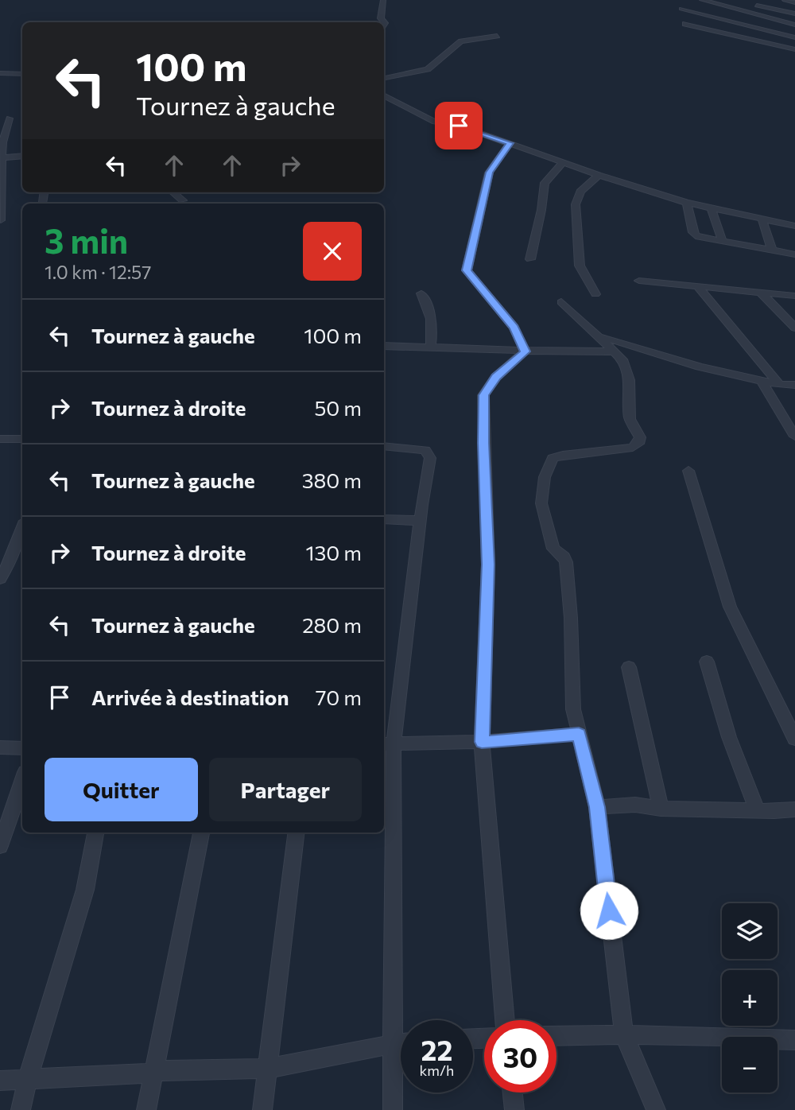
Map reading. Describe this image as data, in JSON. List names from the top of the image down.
{
  "page": {
    "turn": ["100 m", "Tournez à gauche"],
    "heading": ["3 min", "1.0 km · 12:57"],
    "list": [
      {
        "name": "Tournez à gauche",
        "value": "100 m"
      },
      {
        "name": "Tournez à droite",
        "value": "50 m"
      },
      {
        "name": "Tournez à gauche",
        "value": "380 m"
      },
      {
        "name": "Tournez à droite",
        "value": "130 m"
      },
      {
        "name": "Tournez à gauche",
        "value": "280 m"
      },
      {
        "name": "Arrivée à destination",
        "value": "70 m"
      }
    ],
    "buttons": ["Quitter", "Partager"],
    "map_buttons": ["+", "−"],
    "speed": "22 km/h",
    "limit": "30"
  }
}
